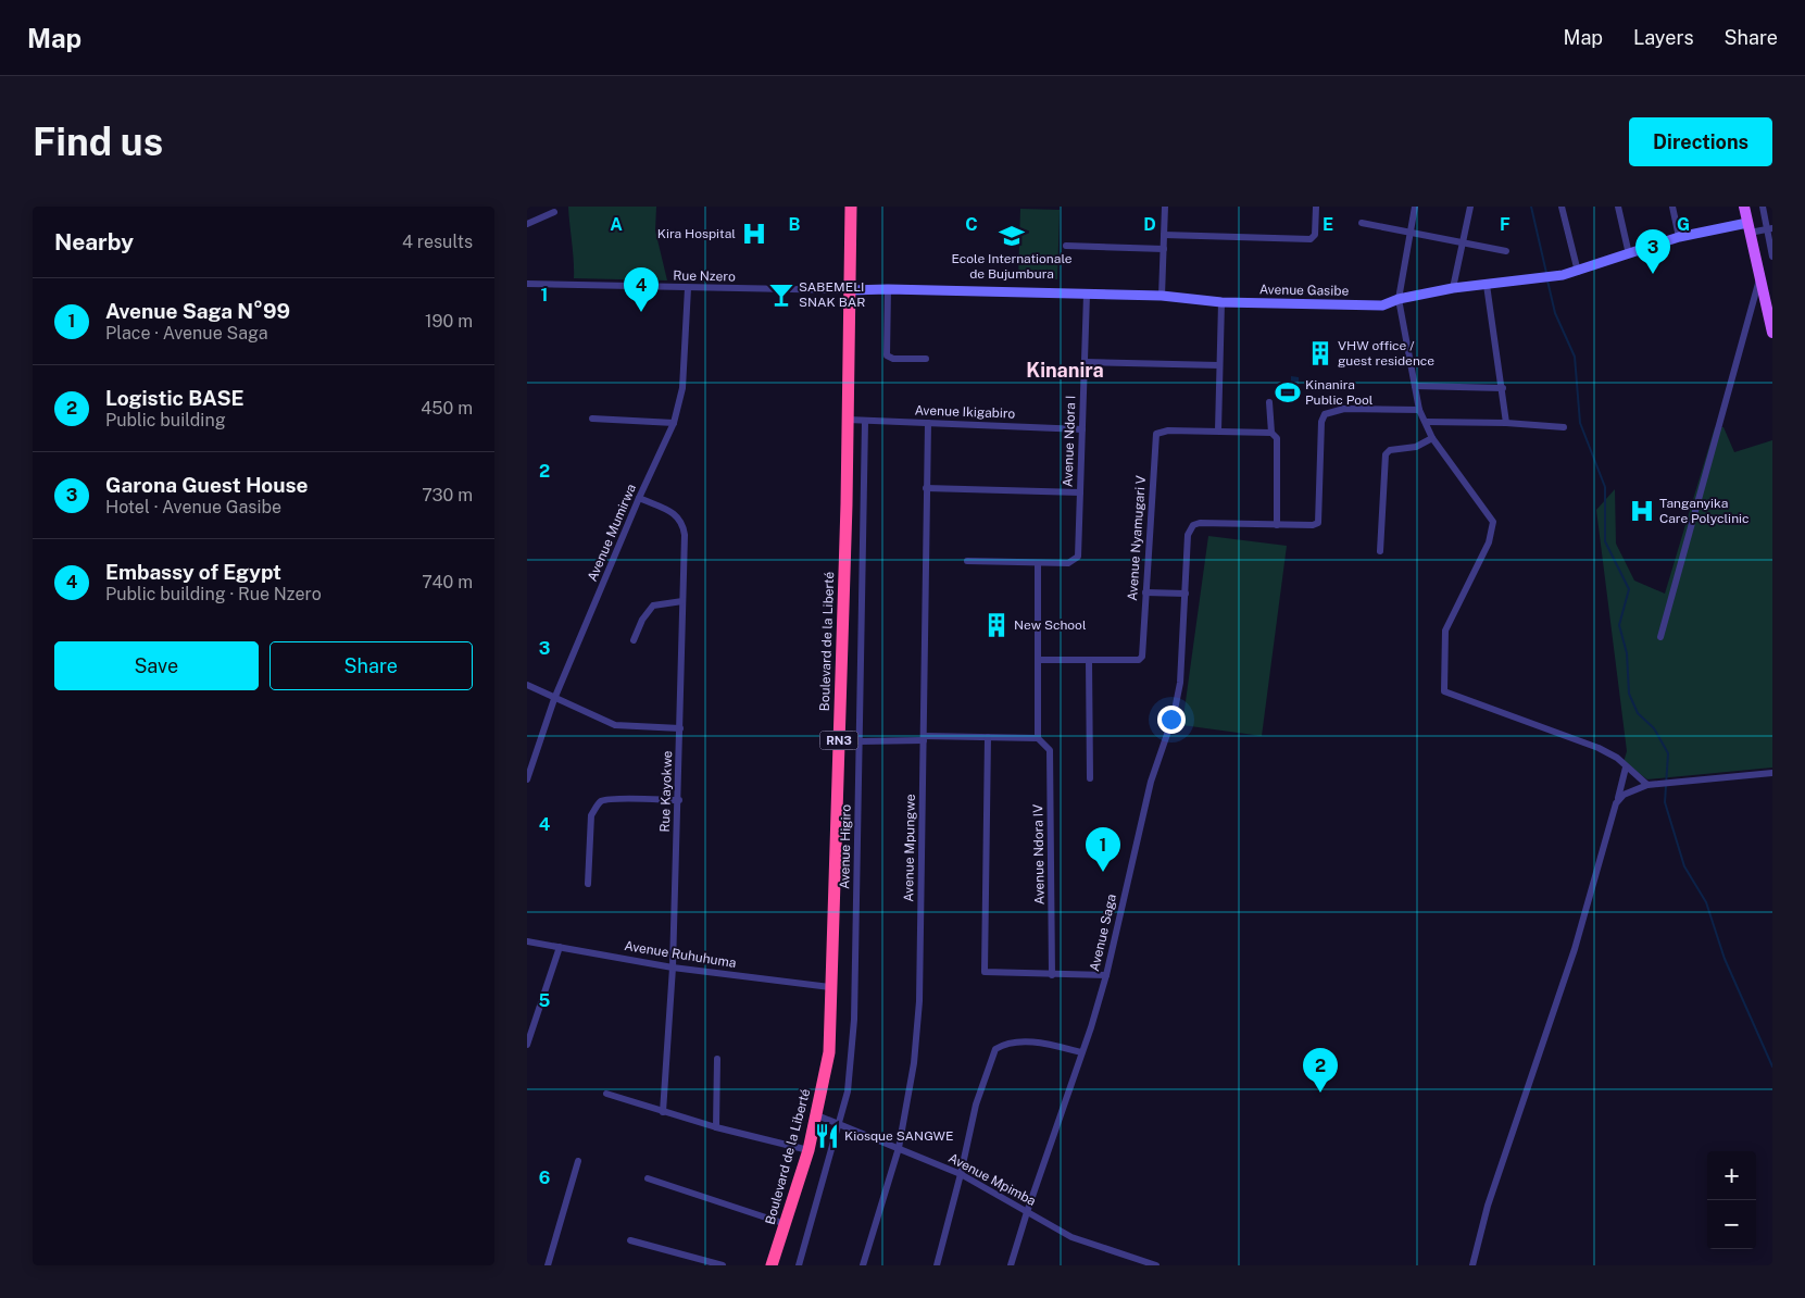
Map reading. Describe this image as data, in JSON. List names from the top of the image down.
{
  "streets": {
    "highway": ["Boulevard de la Liberté", "RN3"],
    "street": [
      "Rue Nzero",
      "Avenue Gasibe",
      "Avenue Ikigabiro",
      "Avenue Ndora I",
      "Avenue Mumirwa",
      "Avenue Nyamugari V",
      "Rue Kayokwe",
      "Avenue Higiro",
      "Avenue Mpungwe",
      "Avenue Ndora IV",
      "Avenue Saga",
      "Avenue Ruhuhuma",
      "Avenue Mpimba"
    ]
  },
  "crossings": [
    ["Rue Nzero", "Avenue Gasibe"],
    ["Rue Nzero", "Avenue Mumirwa"],
    ["Rue Nzero", "Boulevard de la Liberté"],
    ["Avenue Gasibe", "Avenue Ndora I"],
    ["Avenue Gasibe", "Boulevard de la Liberté"],
    ["Avenue Ikigabiro", "Avenue Ndora I"],
    ["Avenue Ikigabiro", "Boulevard de la Liberté"],
    ["Avenue Ikigabiro", "Avenue Higiro"],
    ["Avenue Ikigabiro", "Avenue Mpungwe"],
    ["Avenue Mumirwa", "Rue Kayokwe"],
    ["Boulevard de la Liberté", "Avenue Ruhuhuma"],
    ["Boulevard de la Liberté", "Avenue Mpimba"],
    ["Rue Kayokwe", "Avenue Ruhuhuma"],
    ["Avenue Higiro", "Avenue Mpimba"],
    ["Avenue Mpungwe", "Avenue Mpimba"],
    ["Avenue Saga", "Avenue Mpimba"]
  ],
  "districts": ["Kinanira"],
  "places": {
    "hospital": ["Kira Hospital", "Tanganyika Care Polyclinic"],
    "school or university": ["Ecole Internationale de Bujumbura"],
    "bar": ["SABEMELI SNAK BAR"],
    "building": ["VHW office / guest residence", "New School"],
    "sports": ["Kinanira Public Pool"],
    "restaurant": ["Kiosque SANGWE"]
  },
  "page": {
    "header": "Map",
    "nav": ["Map", "Layers", "Share"],
    "buttons": [
      "Directions",
      ["Save", "Share"]
    ],
    "title": "Find us",
    "heading": ["Nearby", "4 results"],
    "pins": [
      "3",
      "4",
      "1",
      "2"
    ],
    "list": [
      {
        "mark": "1",
        "name": "Avenue Saga N°99",
        "note": "Place · Avenue Saga",
        "value": "190 m"
      },
      {
        "mark": "2",
        "name": "Logistic BASE",
        "note": "Public building",
        "value": "450 m"
      },
      {
        "mark": "3",
        "name": "Garona Guest House",
        "note": "Hotel · Avenue Gasibe",
        "value": "730 m"
      },
      {
        "mark": "4",
        "name": "Embassy of Egypt",
        "note": "Public building · Rue Nzero",
        "value": "740 m"
      }
    ],
    "map_buttons": ["+", "−"]
  },
  "grid": {
    "columns": [
      "A",
      "B",
      "C",
      "D",
      "E",
      "F",
      "G"
    ],
    "rows": [
      "1",
      "2",
      "3",
      "4",
      "5",
      "6"
    ]
  }
}
